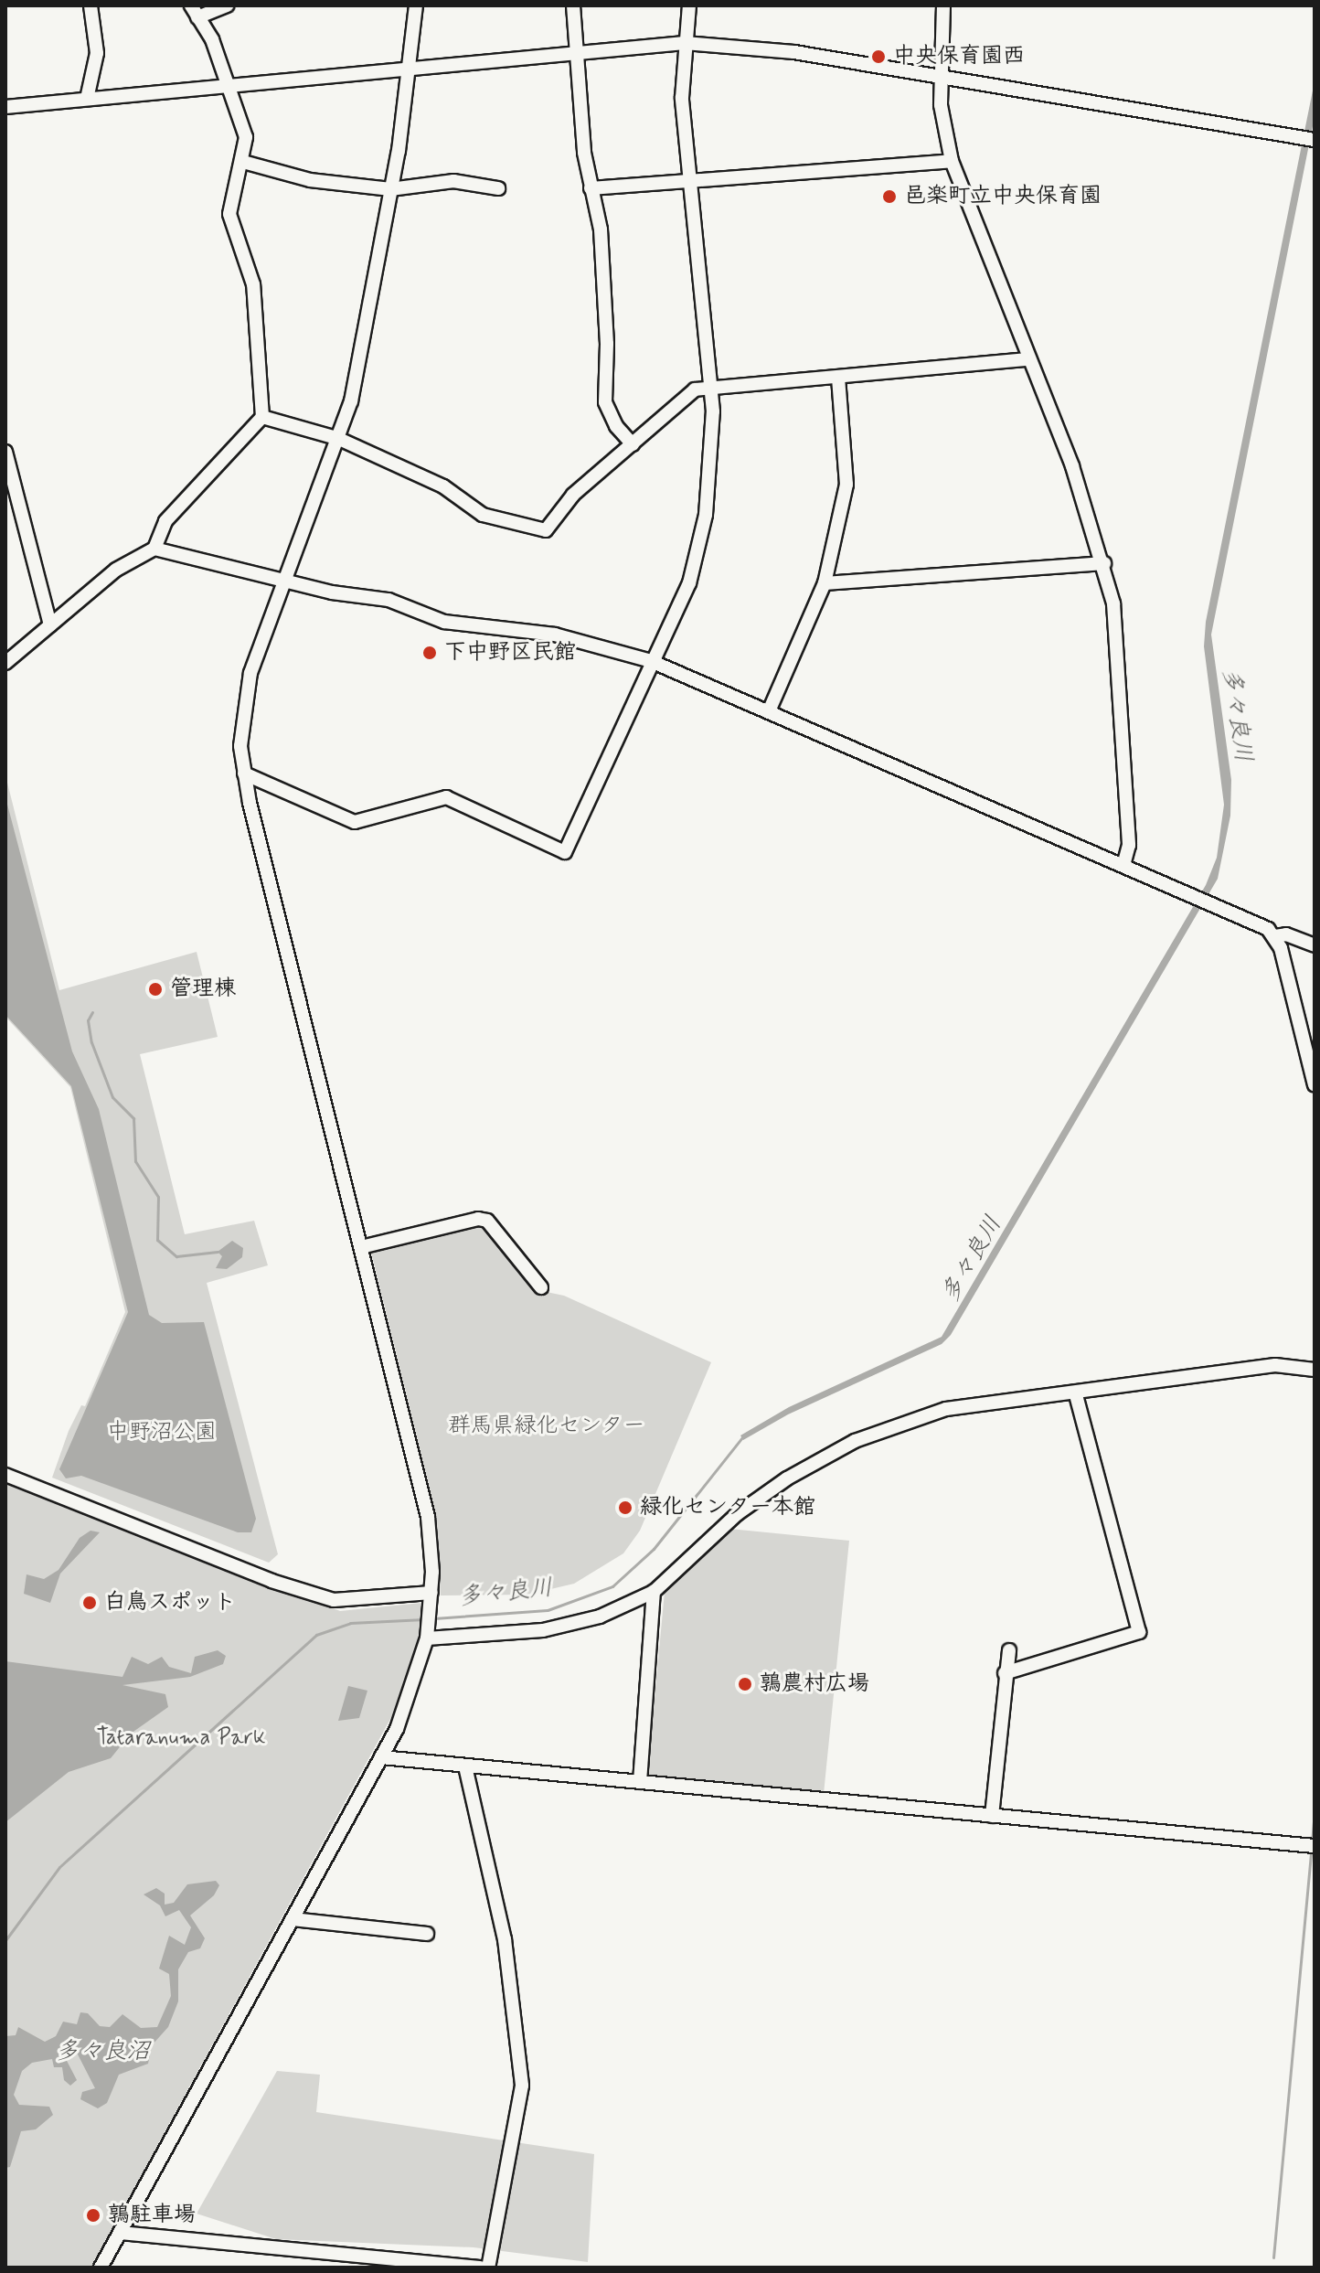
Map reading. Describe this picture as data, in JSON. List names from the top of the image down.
{
  "water": ["多々良川", "多々良沼"],
  "parks": ["群馬県緑化センター", "中野沼公園", "Tataranuma Park"],
  "places": [
    "中央保育園西",
    "邑楽町立中央保育園",
    "下中野区民館",
    "管理棟",
    "緑化センター本館",
    "白鳥スポット",
    "鶉農村広場",
    "鶉駐車場"
  ]
}
